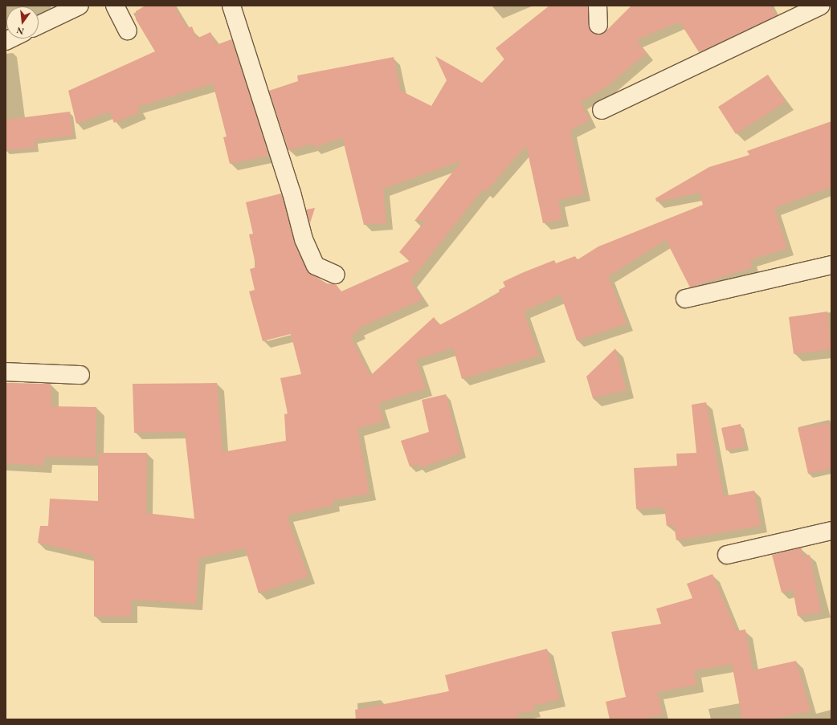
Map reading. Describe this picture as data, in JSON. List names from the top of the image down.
{
  "north": "bottom"
}
